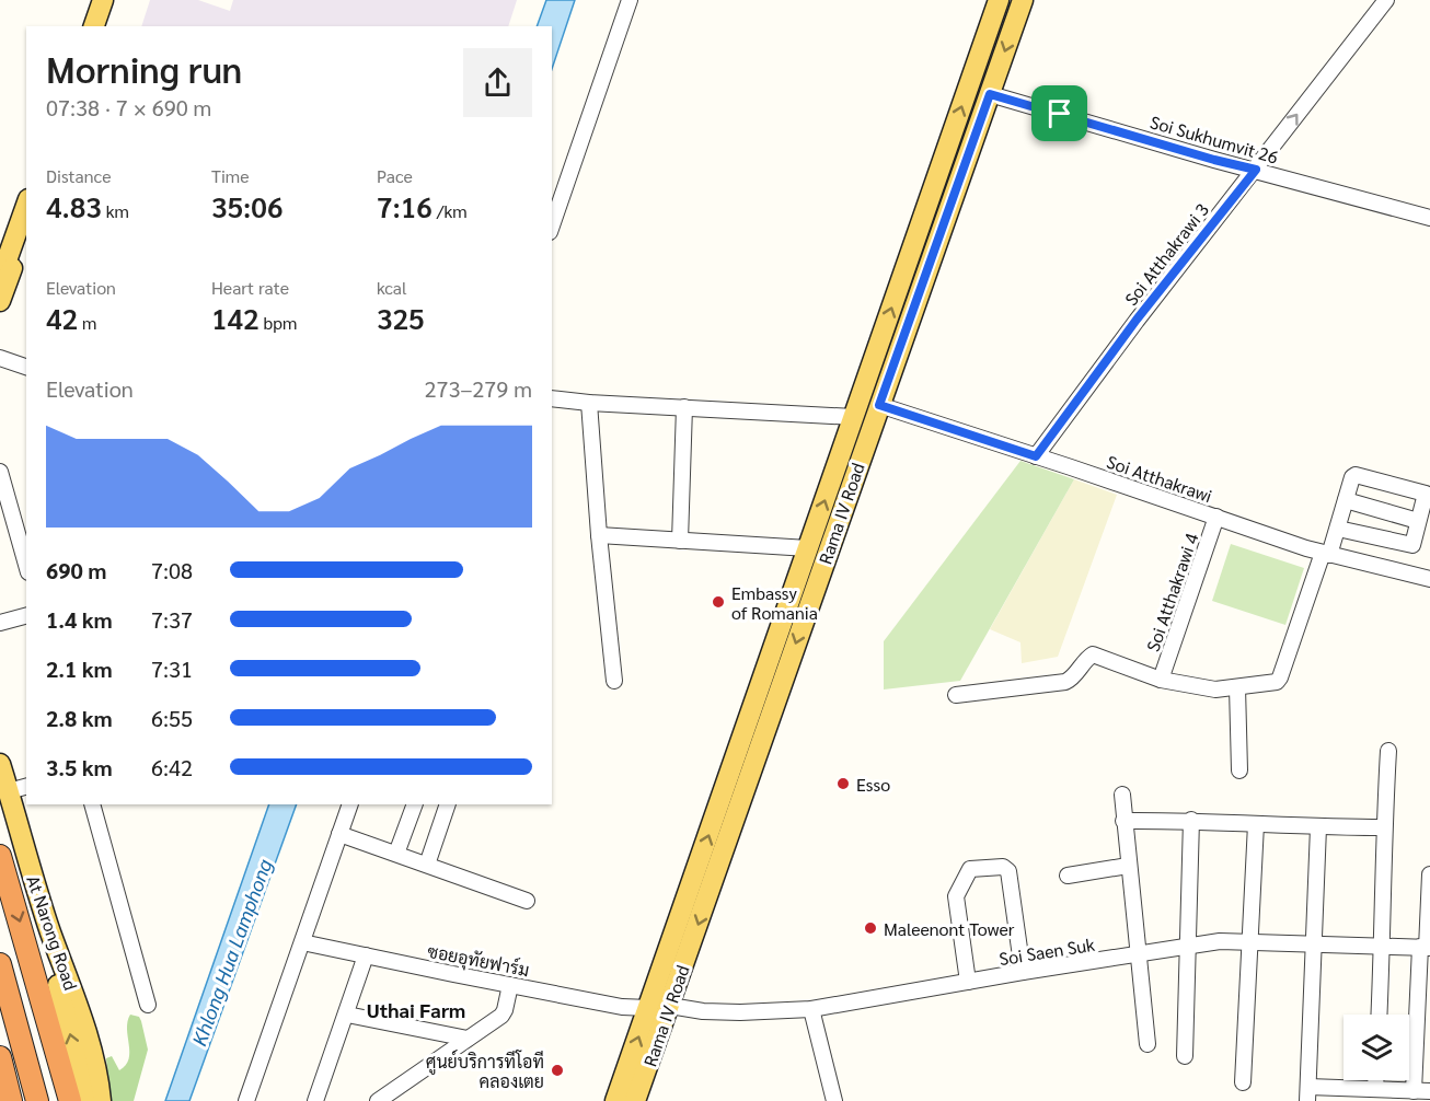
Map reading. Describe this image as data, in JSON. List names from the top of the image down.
{
  "streets": {
    "main road": ["Rama IV Road", "At Narong Road"],
    "street": [
      "Soi Sukhumvit 26",
      "Soi Atthakrawi 3",
      "Soi Atthakrawi",
      "Soi Atthakrawi 4",
      "Soi Saen Suk",
      "ซอยอุทัยฟาร์ม"
    ]
  },
  "crossings": [
    ["Soi Sukhumvit 26", "Soi Atthakrawi 3"],
    ["Soi Sukhumvit 26", "Rama IV Road"],
    ["Soi Atthakrawi 3", "Soi Atthakrawi"],
    ["Soi Atthakrawi", "Rama IV Road"],
    ["Soi Atthakrawi", "Soi Atthakrawi 4"],
    ["Rama IV Road", "Soi Saen Suk"],
    ["Rama IV Road", "ซอยอุทัยฟาร์ม"]
  ],
  "one_way": ["Soi Atthakrawi 3"],
  "districts": ["Uthai Farm"],
  "water": ["Khlong Hua Lamphong"],
  "places": [
    "Embassy of Romania",
    "Esso",
    "Maleenont Tower",
    "ศูนย์บริการทีโอที คลองเตย"
  ],
  "page": {
    "heading": ["Morning run", "07:38 · 7 × 690 m"],
    "stats": [
      ["Distance", "4.83 km"],
      ["Time", "35:06"],
      ["Pace", "7:16 /km"],
      ["Elevation", "42 m"],
      ["Heart rate", "142 bpm"],
      ["kcal", "325"]
    ],
    "chart": ["Elevation", "273–279 m"],
    "list": [
      {
        "name": "690 m",
        "note": "7:08"
      },
      {
        "name": "1.4 km",
        "note": "7:37"
      },
      {
        "name": "2.1 km",
        "note": "7:31"
      },
      {
        "name": "2.8 km",
        "note": "6:55"
      },
      {
        "name": "3.5 km",
        "note": "6:42"
      }
    ]
  }
}
